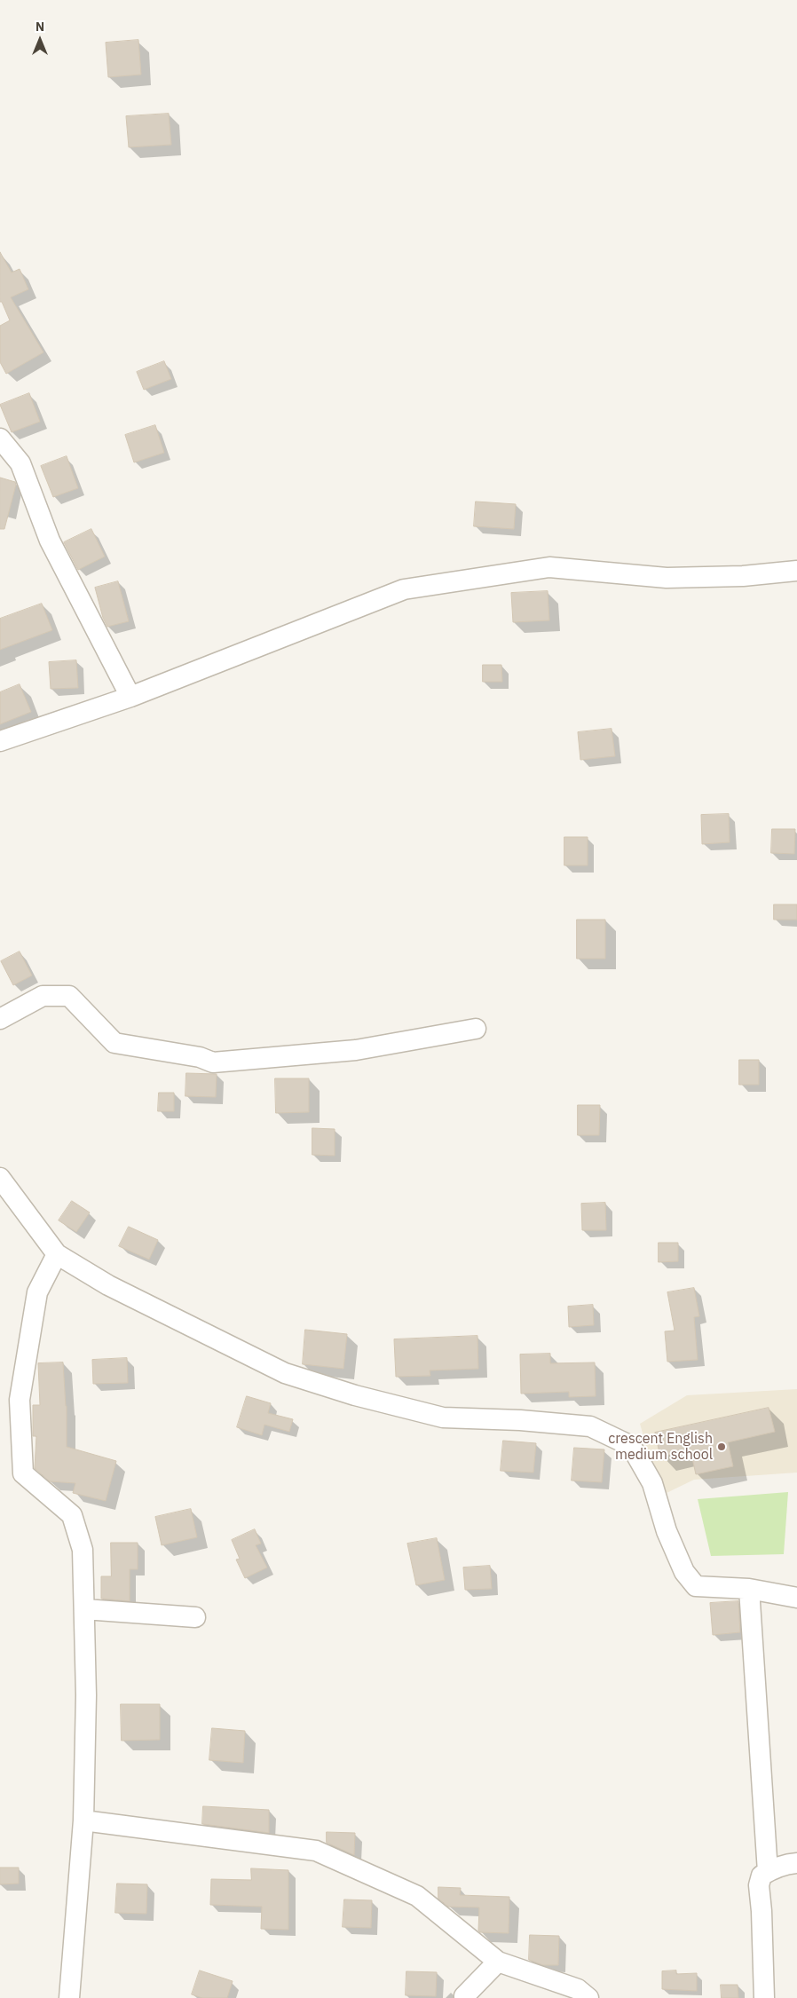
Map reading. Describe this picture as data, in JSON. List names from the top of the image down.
{
  "places": ["crescent English medium school"],
  "north": "top"
}
